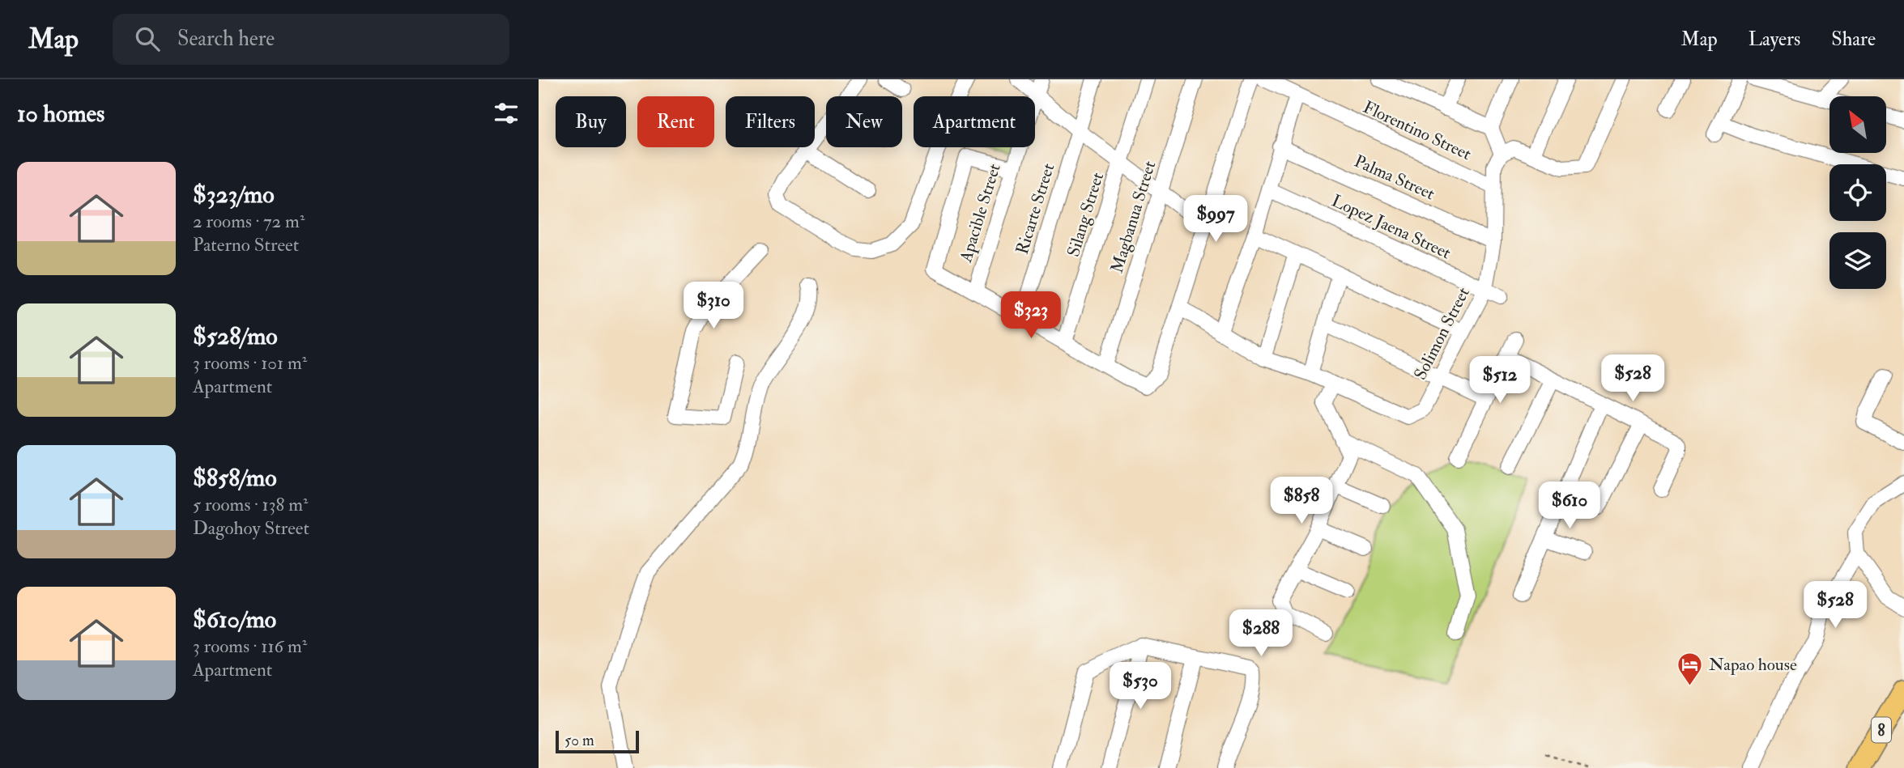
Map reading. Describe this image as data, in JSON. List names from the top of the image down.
{
  "streets": {
    "highway": ["8"],
    "street": [
      "Florentino Street",
      "Palma Street",
      "Ricarte Street",
      "Apacible Street",
      "Silang Street",
      "Magbanua Street",
      "Lopez Jaena Street",
      "Solimon Street"
    ]
  },
  "crossings": [
    ["Florentino Street", "Solimon Street"],
    ["Palma Street", "Solimon Street"],
    ["Lopez Jaena Street", "Solimon Street"]
  ],
  "places": {
    "hotel": ["Napao house"]
  },
  "scale_bar": "50 m",
  "north": "top left",
  "page": {
    "header": "Map",
    "search": "Search here",
    "nav": ["Map", "Layers", "Share"],
    "heading": "10 homes",
    "chip": [
      "Buy",
      "Rent",
      "Filters",
      "New",
      "Apartment"
    ],
    "list": [
      {
        "name": "$323/mo",
        "note": "2 rooms · 72 m² · Paterno Street"
      },
      {
        "name": "$528/mo",
        "note": "3 rooms · 101 m² · Apartment"
      },
      {
        "name": "$858/mo",
        "note": "5 rooms · 138 m² · Dagohoy Street"
      },
      {
        "name": "$610/mo",
        "note": "3 rooms · 116 m² · Apartment"
      }
    ],
    "price": [
      "$997",
      "$310",
      "$323",
      "$528",
      "$512",
      "$858",
      "$610",
      "$528",
      "$288",
      "$530"
    ],
    "scale": "50 m"
  }
}
